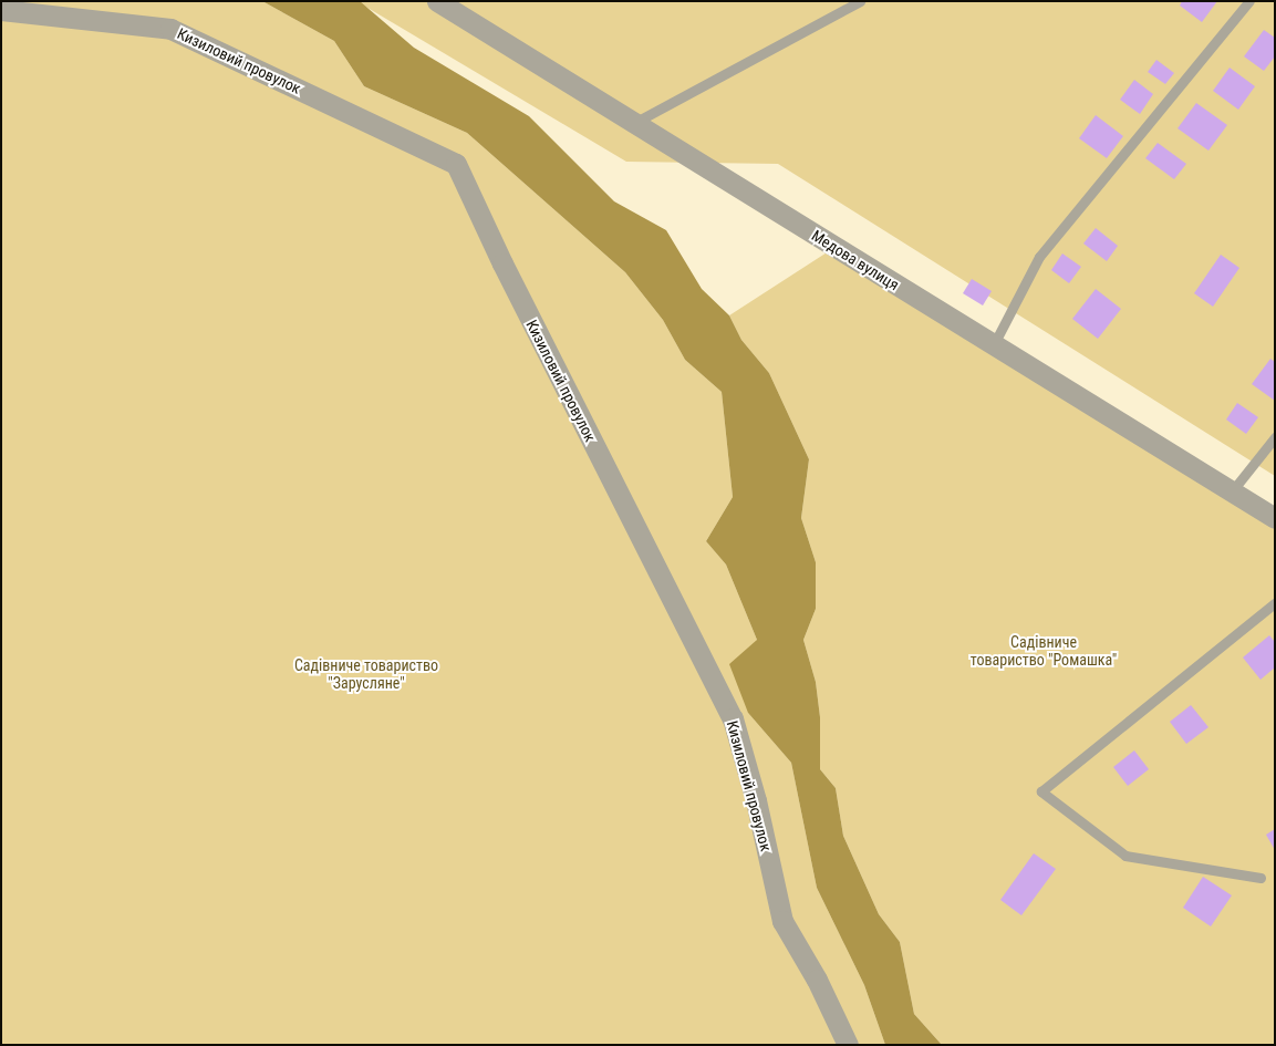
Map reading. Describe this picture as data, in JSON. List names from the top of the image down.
{
  "streets": {
    "street": ["Кизиловий провулок", "Медова вулиця"]
  },
  "parks": ["Садівниче товариство \"Ромашка\"", "Садівниче товариство \"Зарусляне\""]
}
